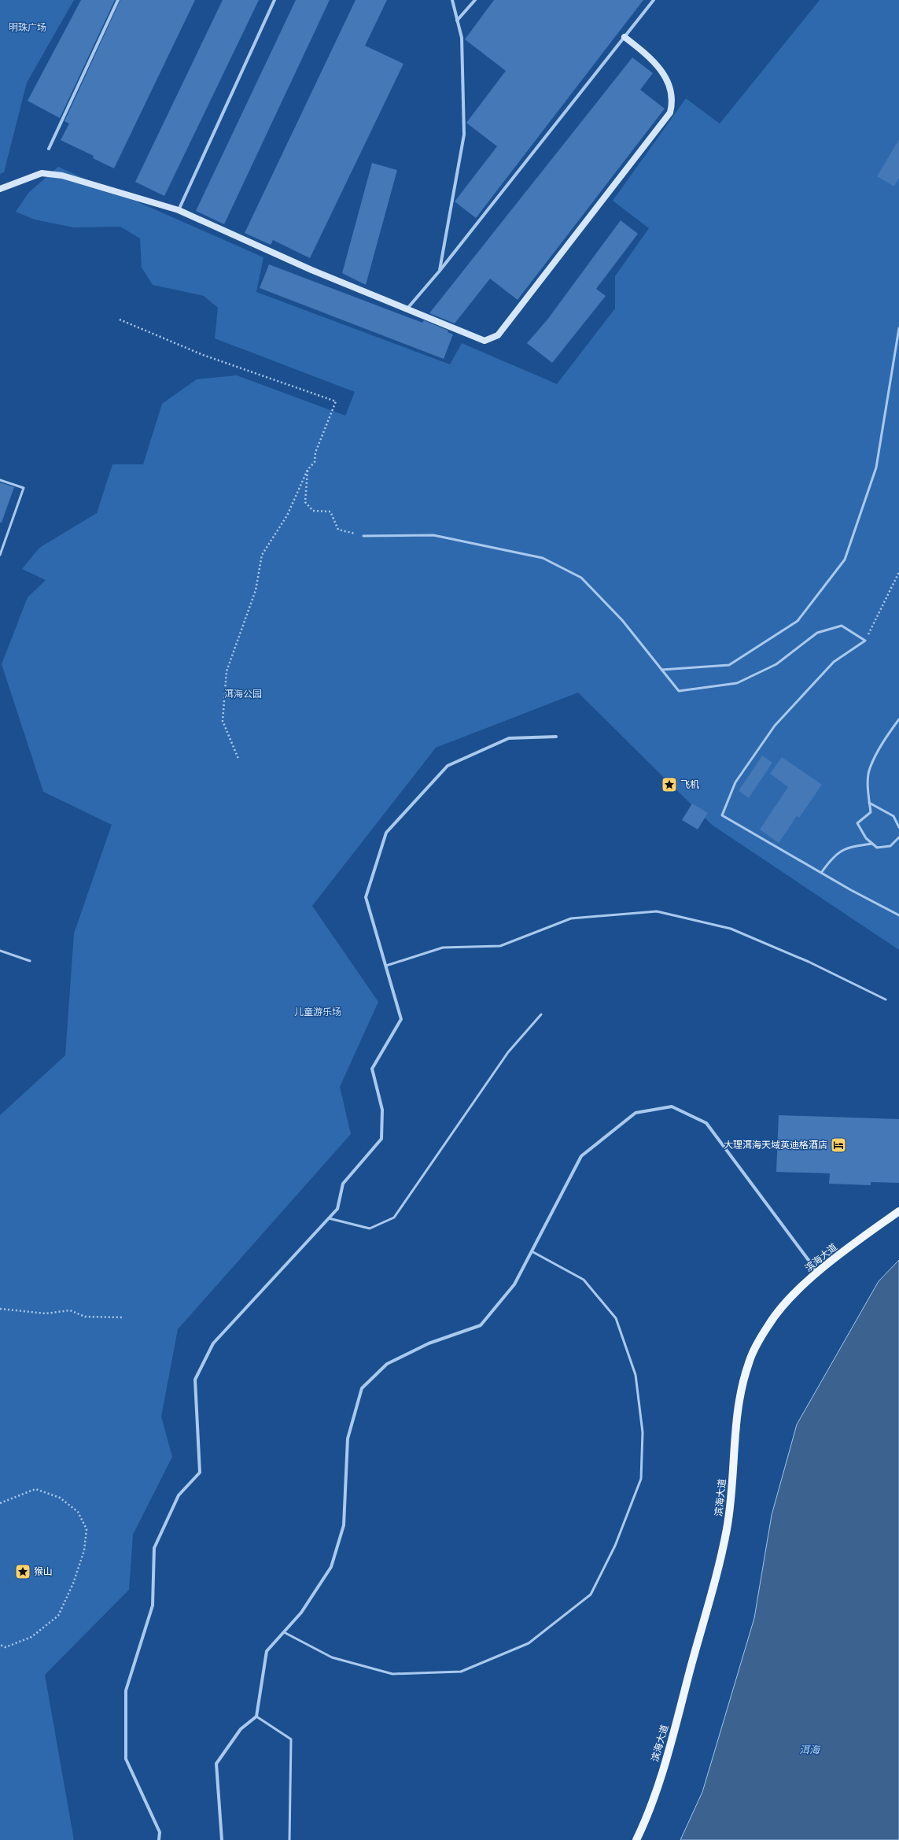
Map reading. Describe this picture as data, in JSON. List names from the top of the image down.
{
  "streets": {
    "main road": ["滨海大道"]
  },
  "water": ["洱海"],
  "parks": ["明珠广场", "洱海公园", "儿童游乐场"],
  "places": {
    "place": ["飞机", "猴山"],
    "hotel": ["大理洱海天域英迪格酒店"]
  }
}
